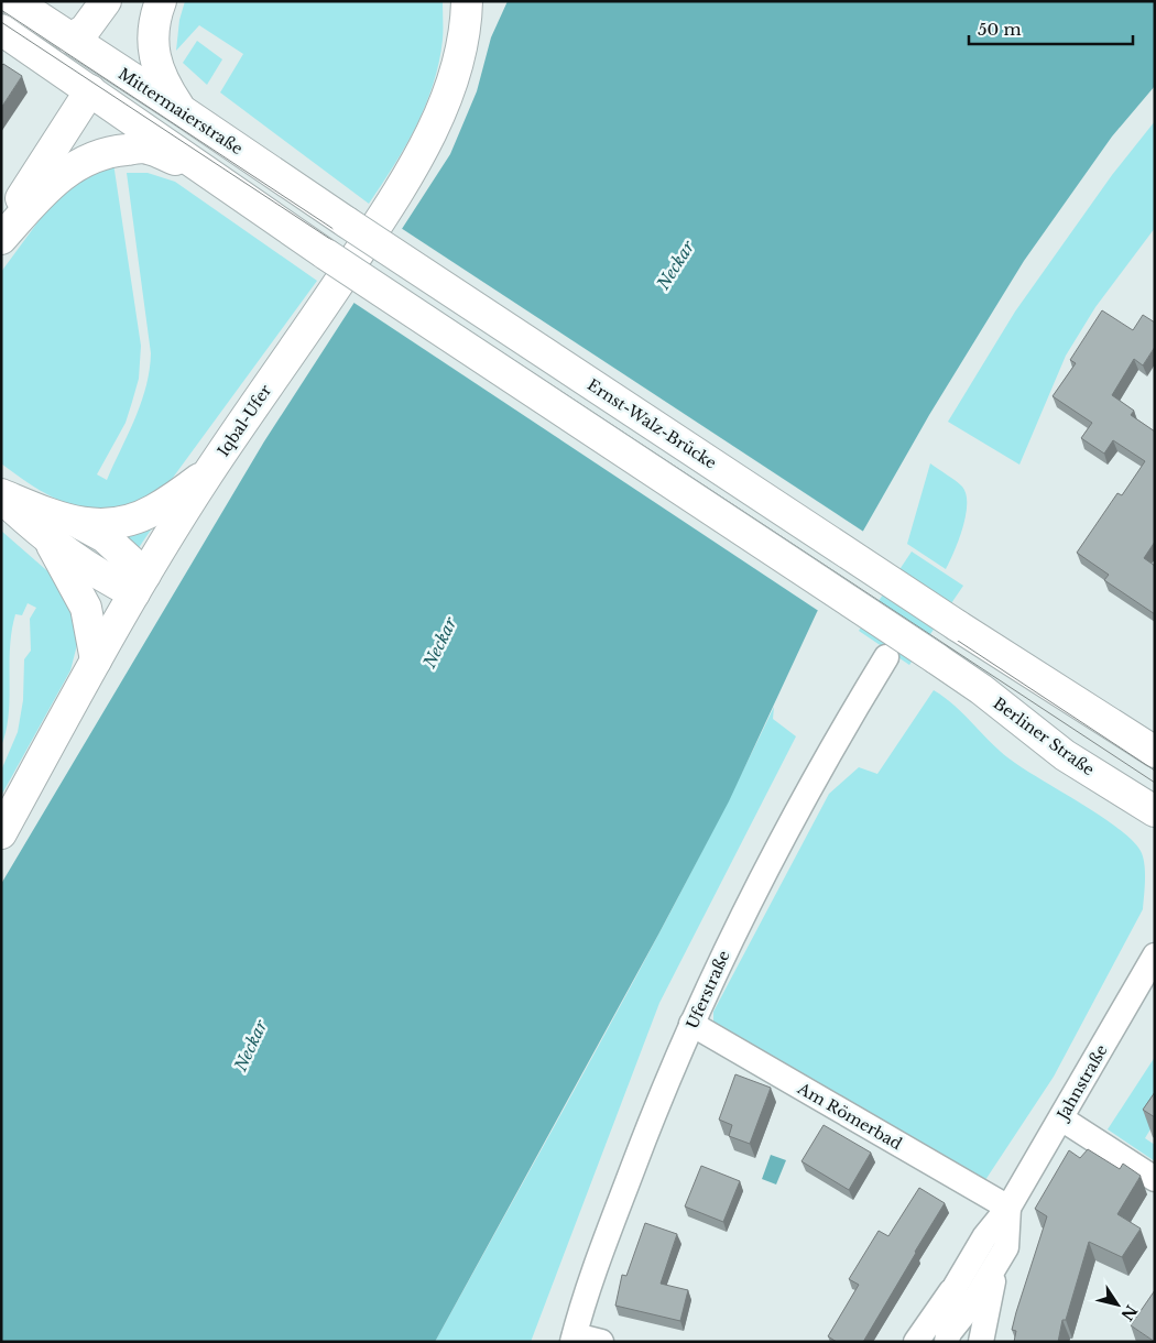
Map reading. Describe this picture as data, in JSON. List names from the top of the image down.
{
  "streets": {
    "main road": [
      "Mittermaierstraße",
      "Iqbal-Ufer",
      "Ernst-Walz-Brücke",
      "Berliner Straße"
    ],
    "street": ["Uferstraße", "Jahnstraße", "Am Römerbad"]
  },
  "crossings": [
    ["Mittermaierstraße", "Ernst-Walz-Brücke"],
    ["Uferstraße", "Am Römerbad"],
    ["Jahnstraße", "Am Römerbad"]
  ],
  "water": ["Neckar"],
  "scale_bar": "50 m",
  "north": "bottom right"
}
